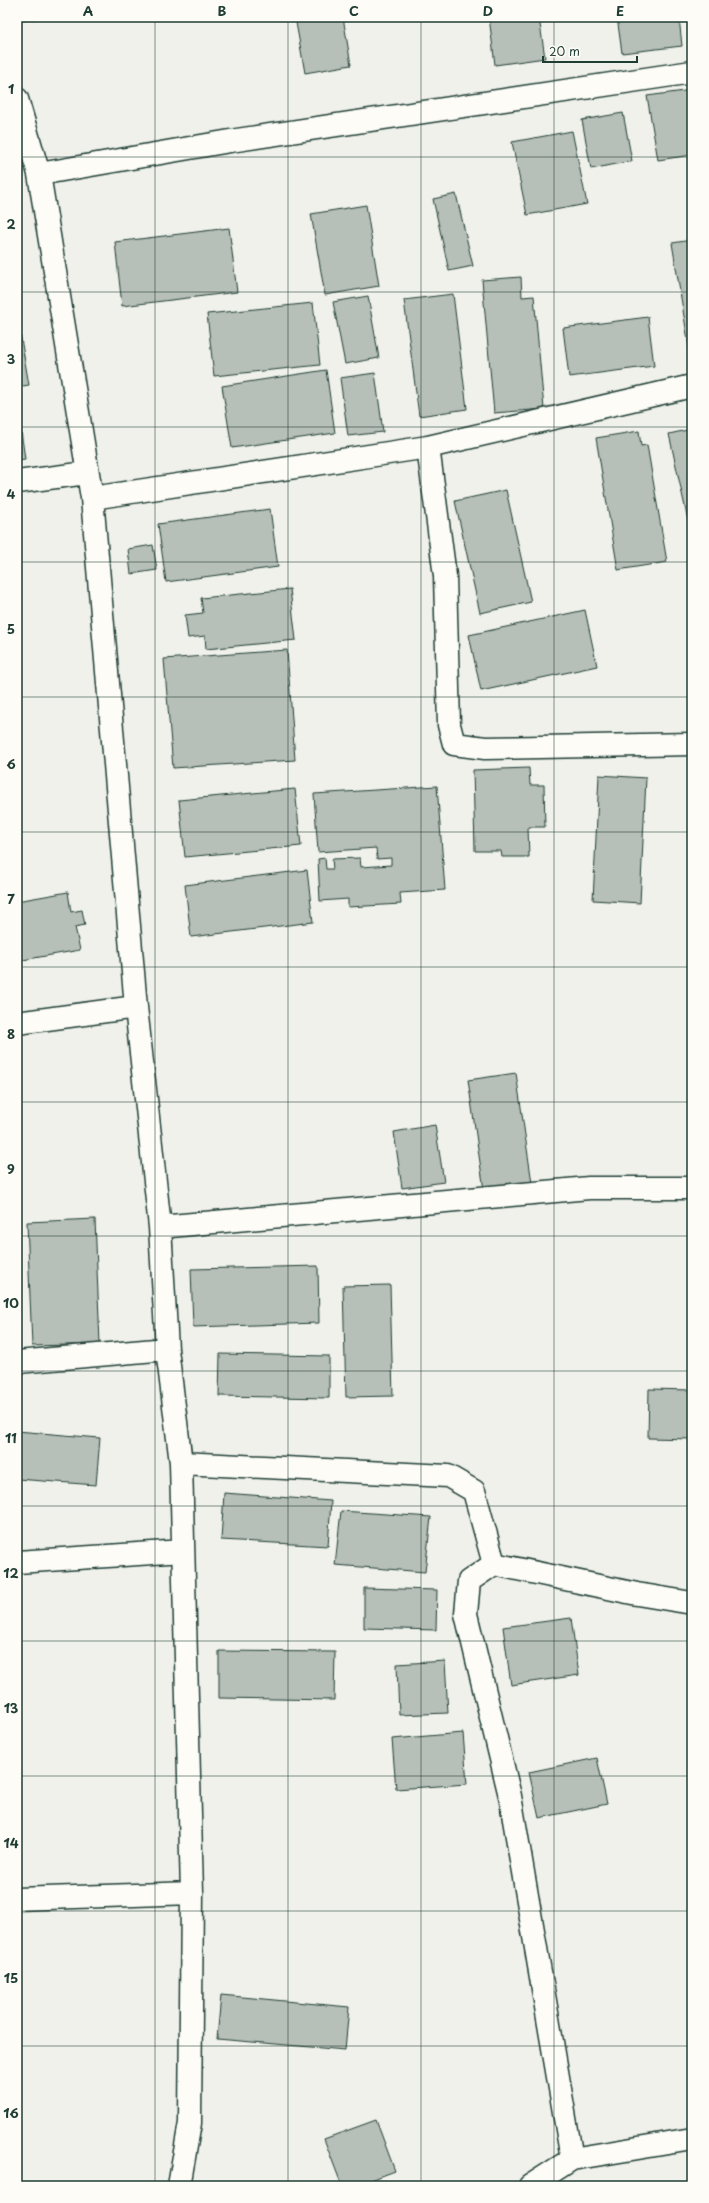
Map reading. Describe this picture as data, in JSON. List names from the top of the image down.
{
  "scale_bar": "20 m",
  "grid": {
    "columns": [
      "A",
      "B",
      "C",
      "D",
      "E"
    ],
    "rows": [
      "1",
      "2",
      "3",
      "4",
      "5",
      "6",
      "7",
      "8",
      "9",
      "10",
      "11",
      "12",
      "13",
      "14",
      "15",
      "16"
    ]
  }
}
